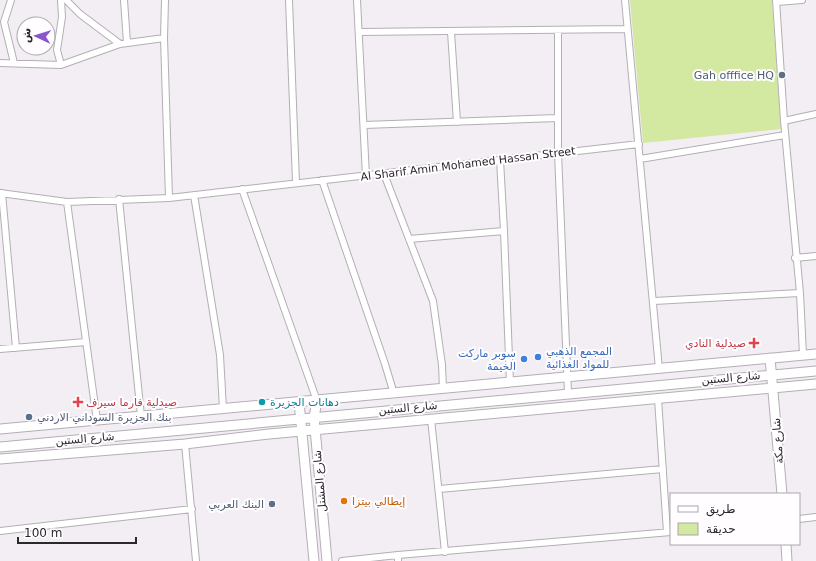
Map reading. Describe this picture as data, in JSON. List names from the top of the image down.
{
  "streets": {
    "main road": ["شارع الستين", "شارع مكة", "شارع المشتل"],
    "street": ["Al Sharif Amin Mohamed Hassan Street"]
  },
  "crossings": [
    ["شارع الستين", "شارع مكة"],
    ["شارع الستين", "شارع المشتل"]
  ],
  "places": {
    "other": [
      "Gah offfice HQ",
      "المجمع الذهبي للمواد الغذائية",
      "سوبر ماركت الخيمة",
      "دهانات الجزيرة",
      "بنك الجزيرة السوداني الاردني",
      "إيطالي بيتزا",
      "البنك العربي"
    ],
    "health": ["صيدلية النادي", "صيدلية فارما سيرف"]
  },
  "legend": ["طريق", "حديقة"],
  "scale_bar": "100 m",
  "north": "left"
}
